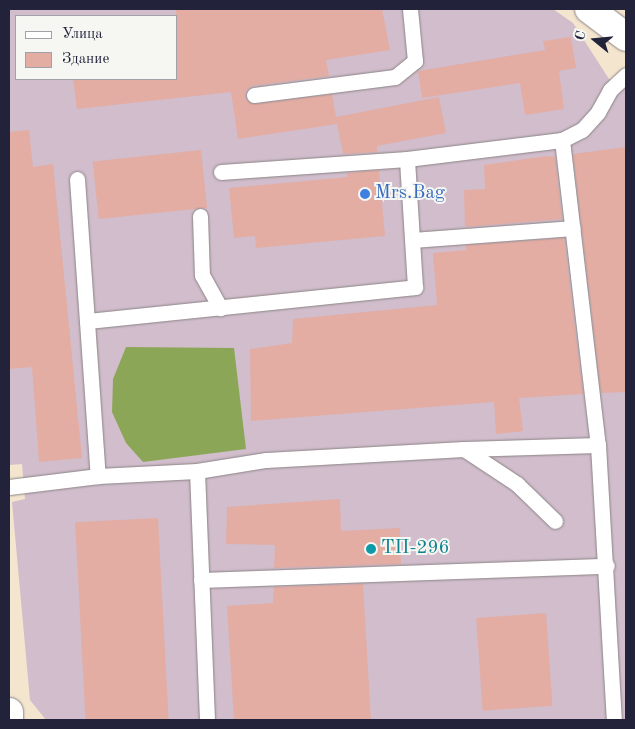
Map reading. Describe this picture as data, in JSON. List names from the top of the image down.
{
  "places": ["Mrs.Bag", "ТП-296"],
  "legend": ["Улица", "Здание"],
  "north": "left"
}
